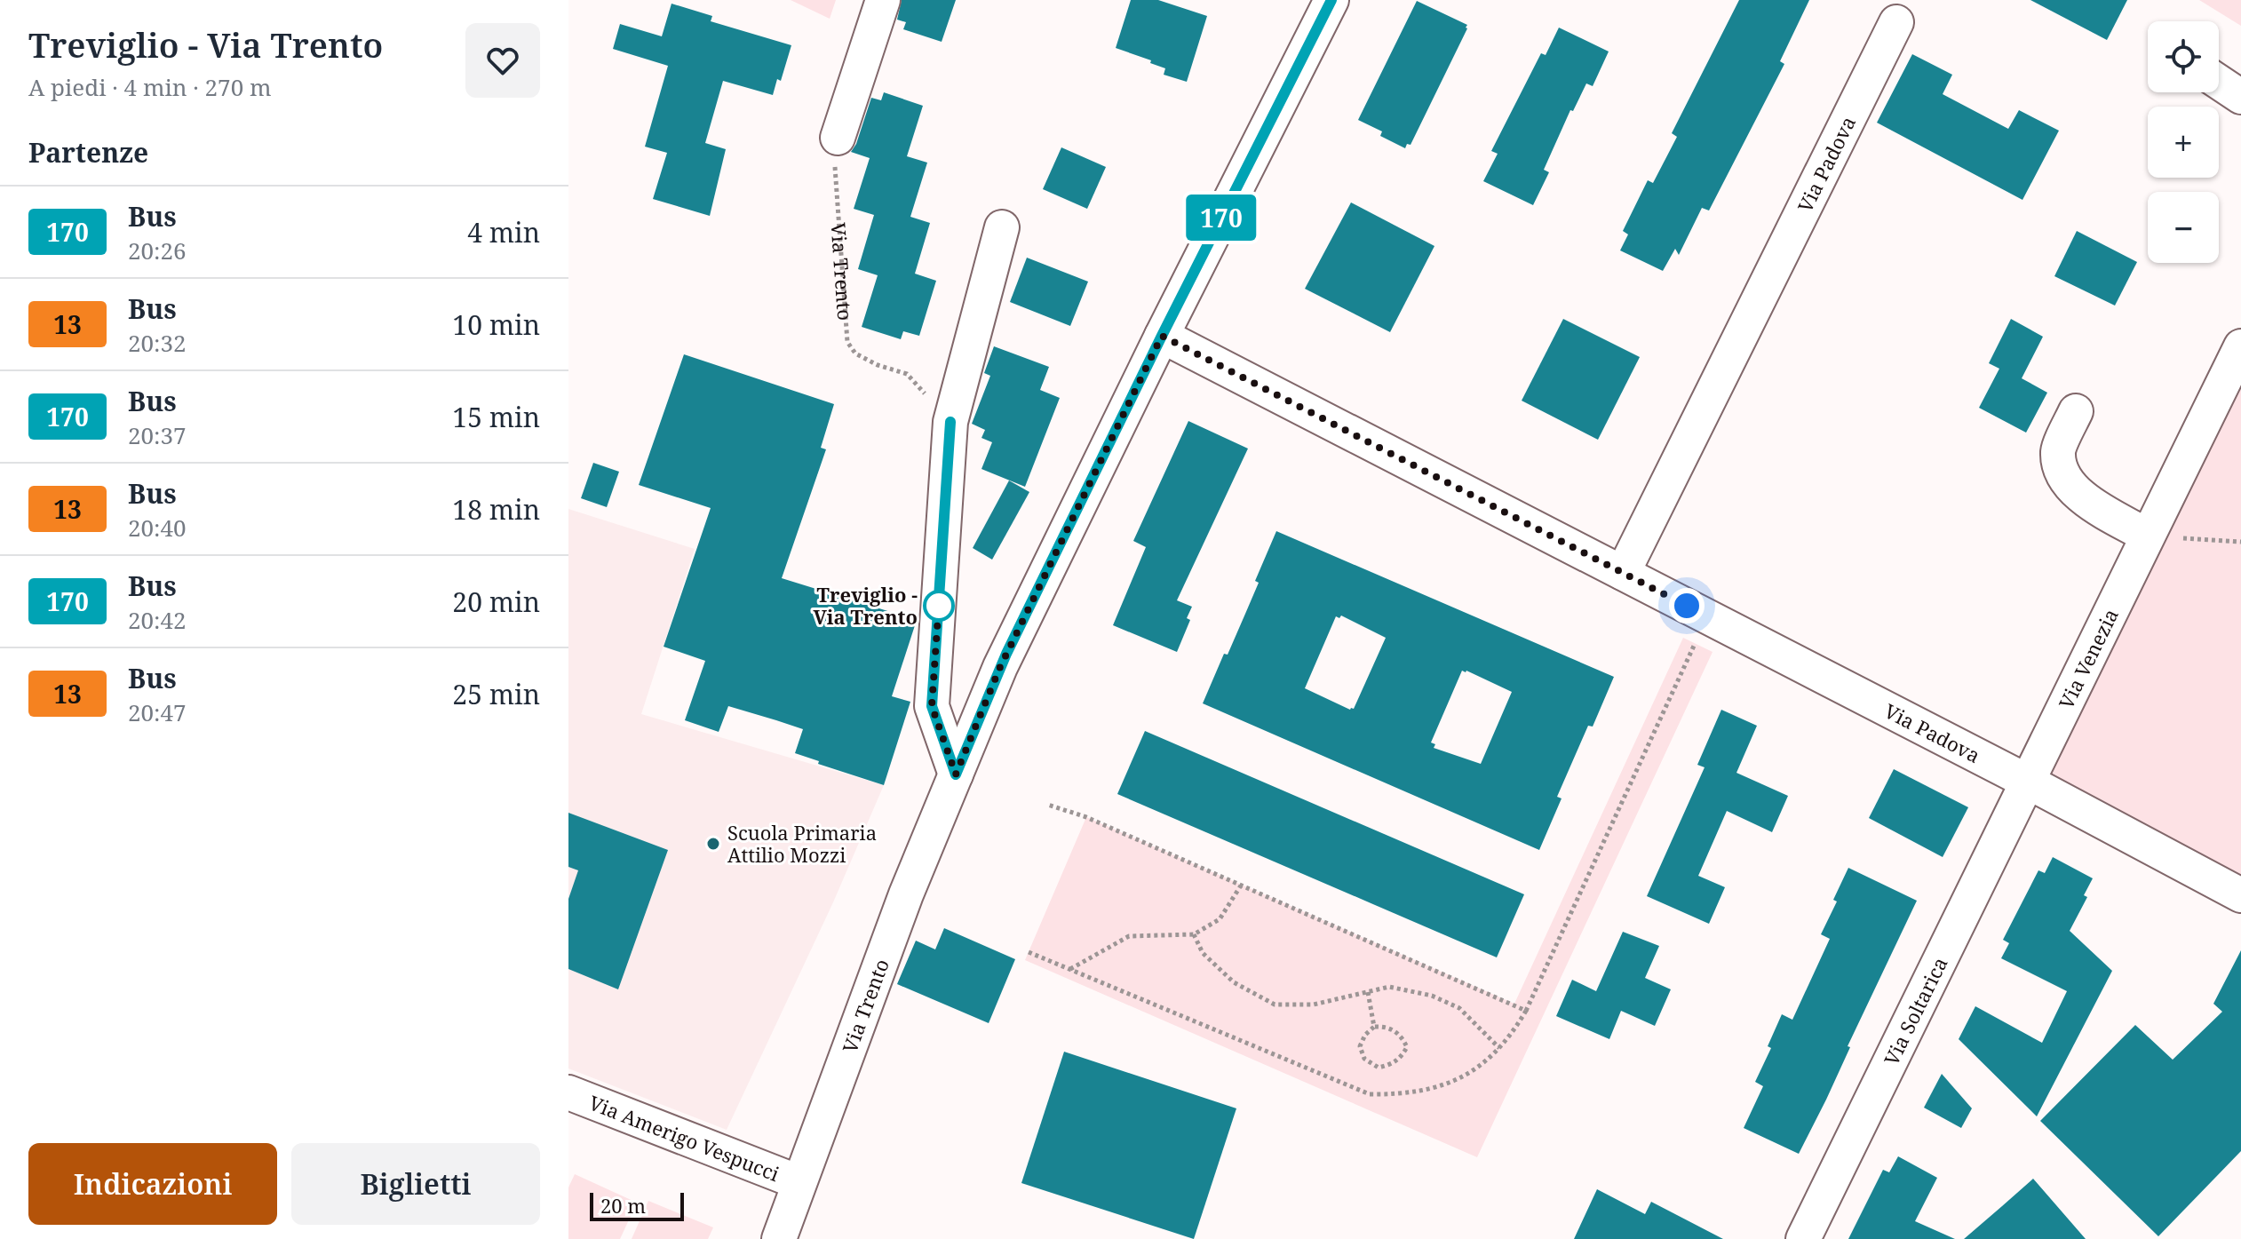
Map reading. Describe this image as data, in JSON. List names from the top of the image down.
{
  "streets": {
    "street": [
      "Via Padova",
      "Via Trento",
      "Via Venezia",
      "Via Soltarica",
      "Via Amerigo Vespucci"
    ]
  },
  "crossings": [
    ["Via Padova", "Via Trento"],
    ["Via Padova", "Via Venezia"],
    ["Via Padova", "Via Soltarica"],
    ["Via Trento", "Via Amerigo Vespucci"],
    ["Via Venezia", "Via Soltarica"]
  ],
  "places": ["Treviglio - Via Trento", "Scuola Primaria Attilio Mozzi"],
  "lines": ["bus line 170"],
  "scale_bar": "20 m",
  "page": {
    "heading": [
      ["Treviglio - Via Trento", "A piedi · 4 min · 270 m"],
      "Partenze"
    ],
    "on_map": "170",
    "map_buttons": ["+", "−"],
    "list": [
      {
        "mark": "170",
        "name": "Bus",
        "note": "20:26",
        "value": "4 min"
      },
      {
        "mark": "13",
        "name": "Bus",
        "note": "20:32",
        "value": "10 min"
      },
      {
        "mark": "170",
        "name": "Bus",
        "note": "20:37",
        "value": "15 min"
      },
      {
        "mark": "13",
        "name": "Bus",
        "note": "20:40",
        "value": "18 min"
      },
      {
        "mark": "170",
        "name": "Bus",
        "note": "20:42",
        "value": "20 min"
      },
      {
        "mark": "13",
        "name": "Bus",
        "note": "20:47",
        "value": "25 min"
      }
    ],
    "buttons": ["Indicazioni", "Biglietti"],
    "scale": "20 m"
  }
}
